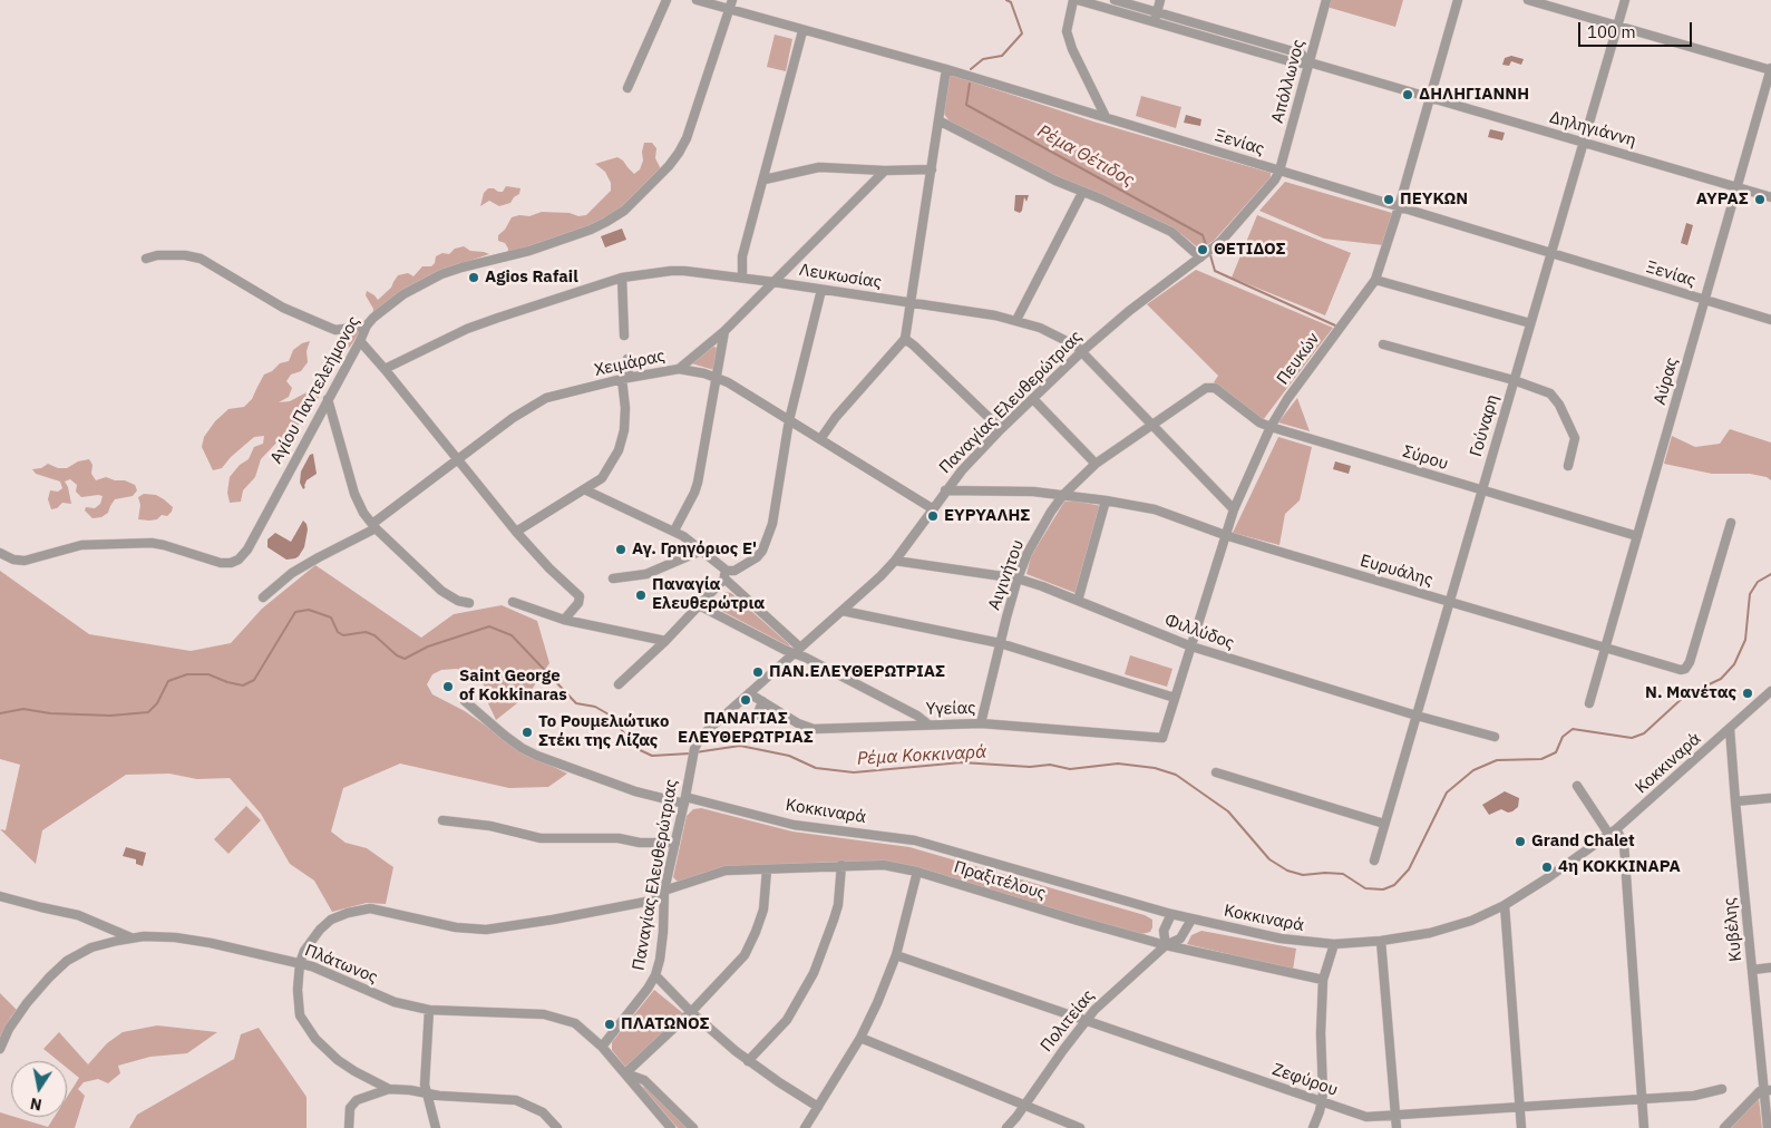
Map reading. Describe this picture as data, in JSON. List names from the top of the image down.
{
  "streets": {
    "street": [
      "Απόλλωνος",
      "Δηληγιάννη",
      "Ξενίας",
      "Λευκωσίας",
      "Πευκών",
      "Χειμάρας",
      "Αύρας",
      "Αγίου Παντελεήμονος",
      "Παναγίας Ελευθερώτριας",
      "Γούναρη",
      "Σύρου",
      "Ευρυάλης",
      "Αιγινήτου",
      "Φιλλύδος",
      "Υγείας",
      "Κοκκιναρά",
      "Πραξιτέλους",
      "Κυβέλης",
      "Πλάτωνος",
      "Πολιτείας",
      "Ζεφύρου"
    ]
  },
  "crossings": [
    ["Απόλλωνος", "Δηληγιάννη"],
    ["Απόλλωνος", "Ξενίας"],
    ["Απόλλωνος", "Παναγίας Ελευθερώτριας"],
    ["Δηληγιάννη", "Πευκών"],
    ["Δηληγιάννη", "Αύρας"],
    ["Δηληγιάννη", "Γούναρη"],
    ["Ξενίας", "Πευκών"],
    ["Ξενίας", "Αύρας"],
    ["Ξενίας", "Αγίου Παντελεήμονος"],
    ["Ξενίας", "Παναγίας Ελευθερώτριας"],
    ["Ξενίας", "Γούναρη"],
    ["Λευκωσίας", "Πευκών"],
    ["Λευκωσίας", "Παναγίας Ελευθερώτριας"],
    ["Λευκωσίας", "Αιγινήτου"],
    ["Πευκών", "Σύρου"],
    ["Πευκών", "Ευρυάλης"],
    ["Πευκών", "Φιλλύδος"],
    ["Πευκών", "Υγείας"],
    ["Χειμάρας", "Παναγίας Ελευθερώτριας"],
    ["Αύρας", "Σύρου"],
    ["Αύρας", "Ευρυάλης"],
    ["Παναγίας Ελευθερώτριας", "Ευρυάλης"],
    ["Παναγίας Ελευθερώτριας", "Φιλλύδος"],
    ["Παναγίας Ελευθερώτριας", "Υγείας"],
    ["Παναγίας Ελευθερώτριας", "Κοκκιναρά"],
    ["Παναγίας Ελευθερώτριας", "Πραξιτέλους"],
    ["Παναγίας Ελευθερώτριας", "Πλάτωνος"],
    ["Γούναρη", "Σύρου"],
    ["Γούναρη", "Ευρυάλης"],
    ["Γούναρη", "Φιλλύδος"],
    ["Σύρου", "Αιγινήτου"],
    ["Ευρυάλης", "Αιγινήτου"],
    ["Αιγινήτου", "Φιλλύδος"],
    ["Αιγινήτου", "Υγείας"],
    ["Κοκκιναρά", "Κυβέλης"],
    ["Κοκκιναρά", "Πολιτείας"],
    ["Πραξιτέλους", "Πλάτωνος"],
    ["Πραξιτέλους", "Πολιτείας"],
    ["Πολιτείας", "Ζεφύρου"]
  ],
  "water": ["Ρέμα Θέτιδος", "Ρέμα Κοκκιναρά"],
  "places": [
    "ΔΗΛΗΓΙΑΝΝΗ",
    "ΠΕΥΚΩΝ",
    "ΑΥΡΑΣ",
    "ΘΕΤΙΔΟΣ",
    "Agios Rafail",
    "ΕΥΡΥΑΛΗΣ",
    "Αγ. Γρηγόριος Ε'",
    "Παναγία Ελευθερώτρια",
    "ΠΑΝ.ΕΛΕΥΘΕΡΩΤΡΙΑΣ",
    "Saint George of Kokkinaras",
    "Ν. Μανέτας",
    "ΠΑΝΑΓΙΑΣ ΕΛΕΥΘΕΡΩΤΡΙΑΣ",
    "Το Ρουμελιώτικο Στέκι της Λίζας",
    "Grand Chalet",
    "4η ΚΟΚΚΙΝΑΡΑ",
    "ΠΛΑΤΩΝΟΣ"
  ],
  "scale_bar": "100 m",
  "north": "bottom"
}
